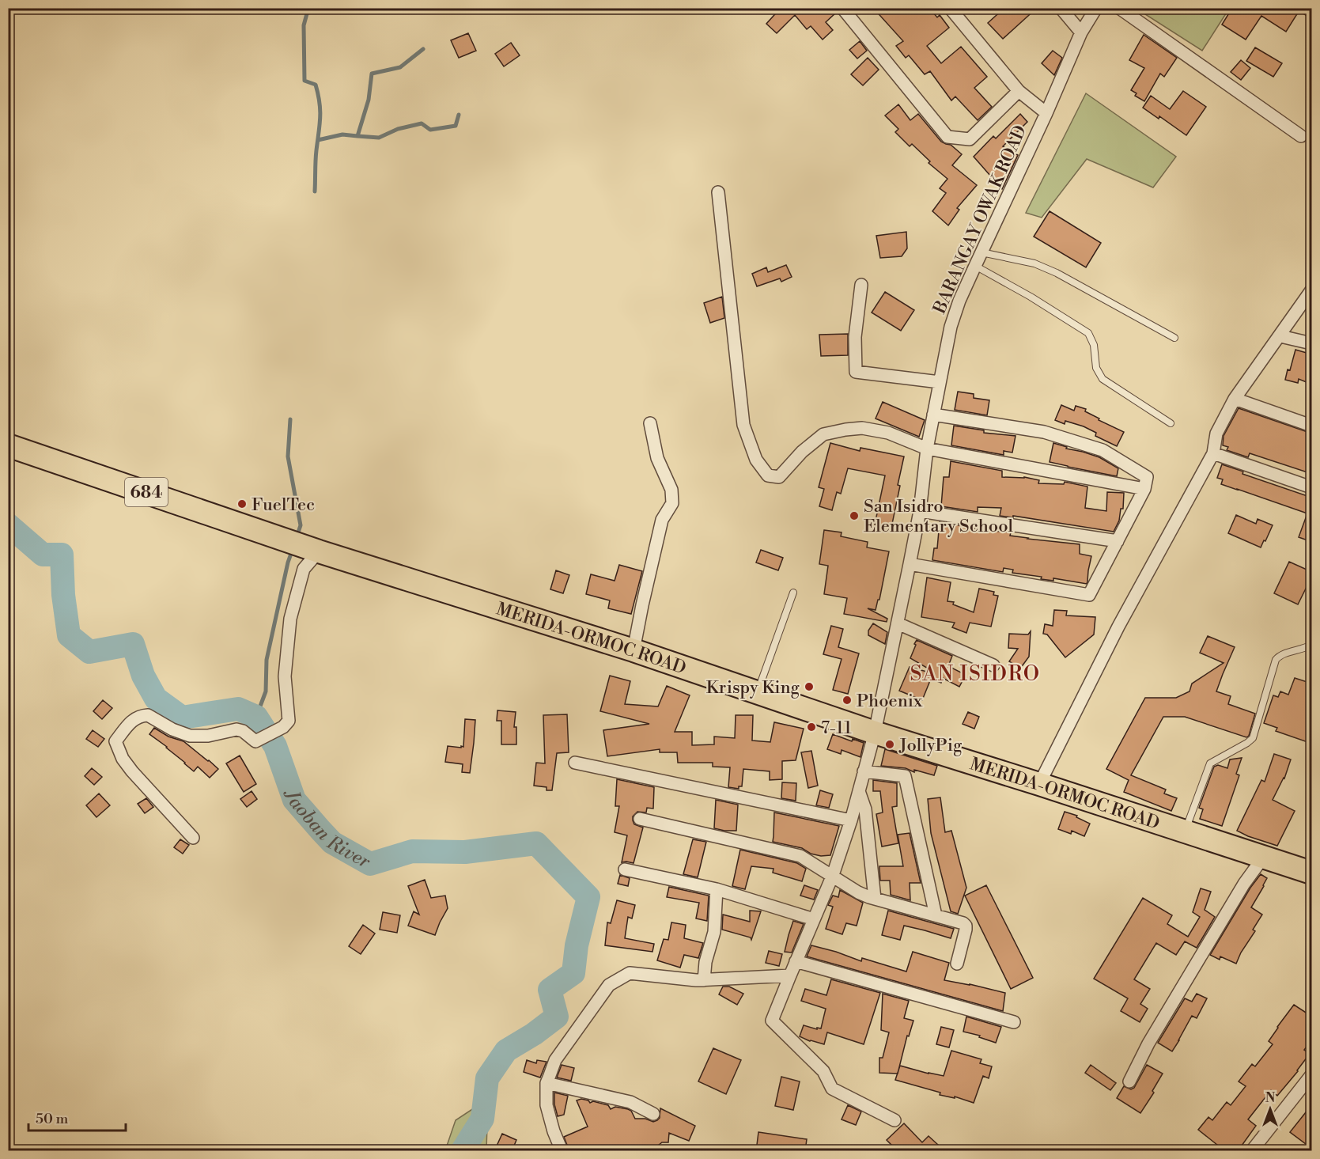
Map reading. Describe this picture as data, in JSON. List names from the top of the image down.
{
  "streets": {
    "highway": ["684", "MERIDA-ORMOC ROAD"],
    "street": ["BARANGAY OWAK ROAD"]
  },
  "crossings": [
    ["BARANGAY OWAK ROAD", "MERIDA-ORMOC ROAD"]
  ],
  "districts": ["SAN ISIDRO"],
  "water": ["Jaoban River"],
  "places": [
    "FuelTec",
    "San Isidro Elementary School",
    "Krispy King",
    "Phoenix",
    "7-11",
    "JollyPig"
  ],
  "scale_bar": "50 m",
  "north": "top"
}
